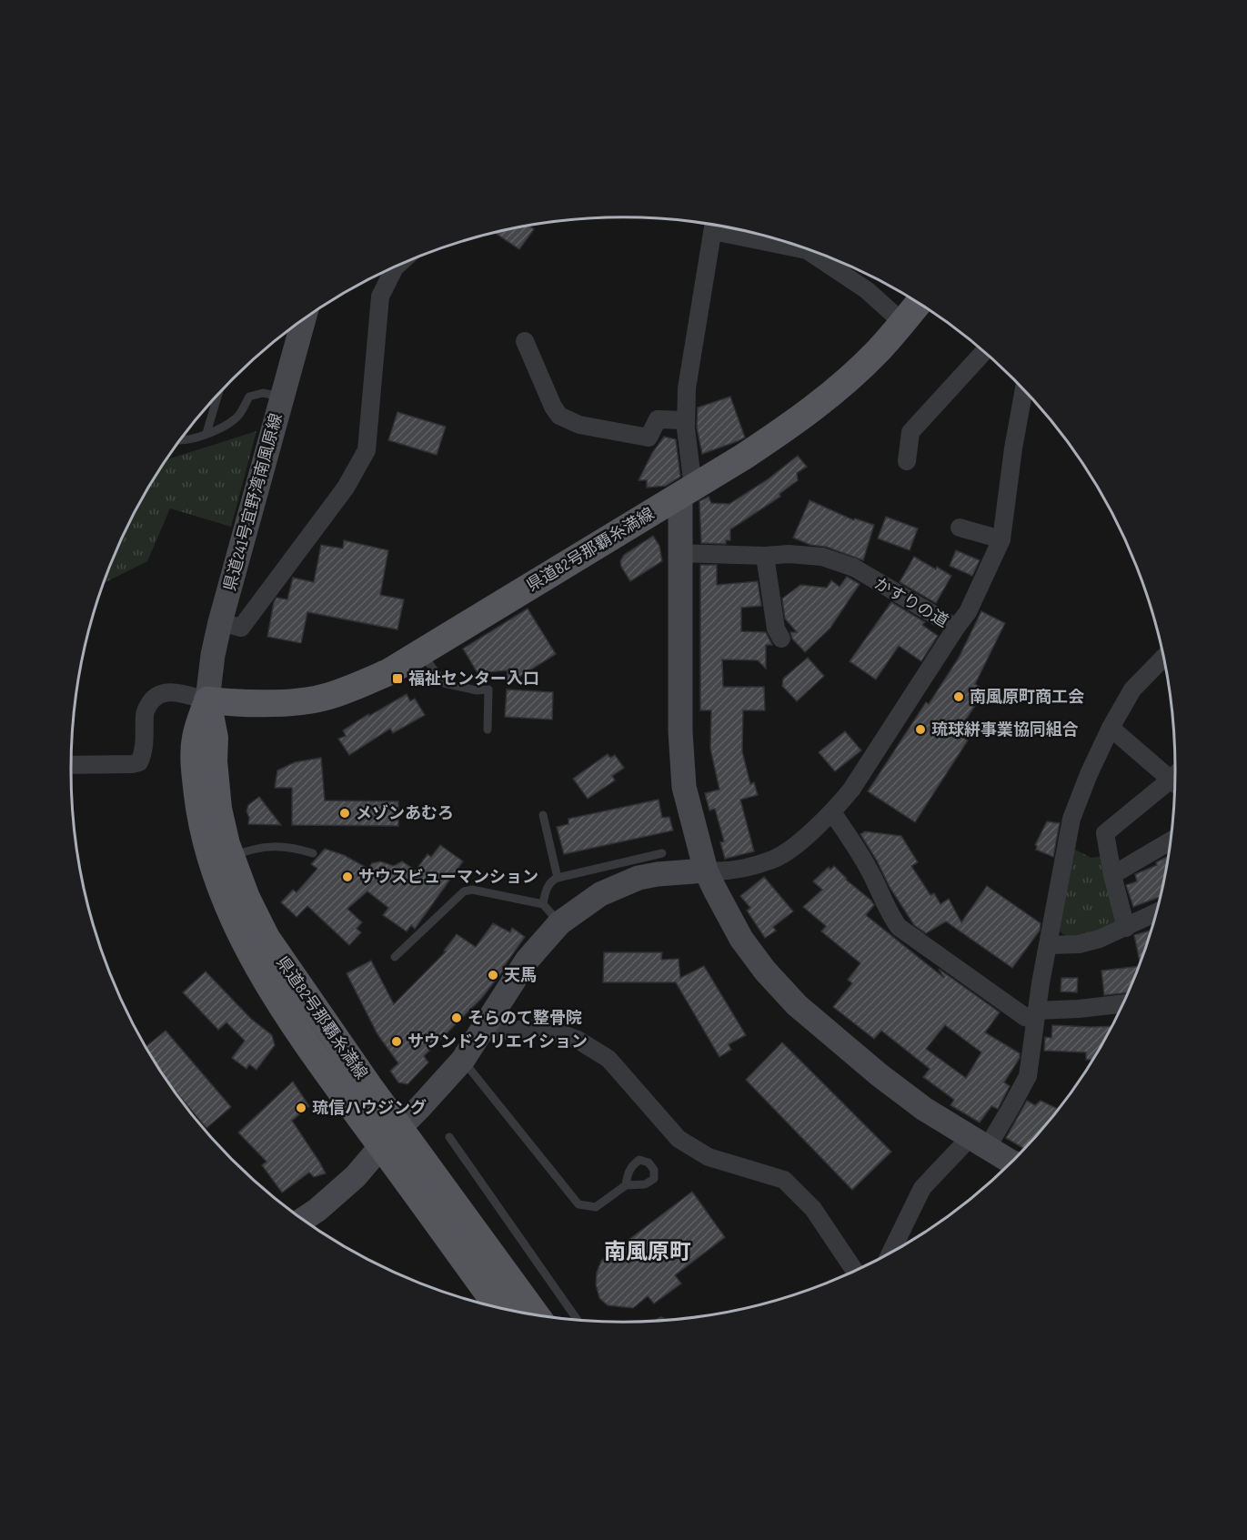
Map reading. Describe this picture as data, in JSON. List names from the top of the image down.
{
  "streets": {
    "main road": ["県道82号那覇糸満線"],
    "street": ["県道241号宜野湾南風原線", "かすりの道"]
  },
  "crossings": [
    ["県道241号宜野湾南風原線", "県道82号那覇糸満線"]
  ],
  "districts": ["南風原町"],
  "places": {
    "transit": ["福祉センター入口"],
    "other": [
      "南風原町商工会",
      "琉球絣事業協同組合",
      "メゾンあむろ",
      "サウスビューマンション",
      "天馬",
      "そらのて整骨院",
      "サウンドクリエイション",
      "琉信ハウジング"
    ]
  }
}
